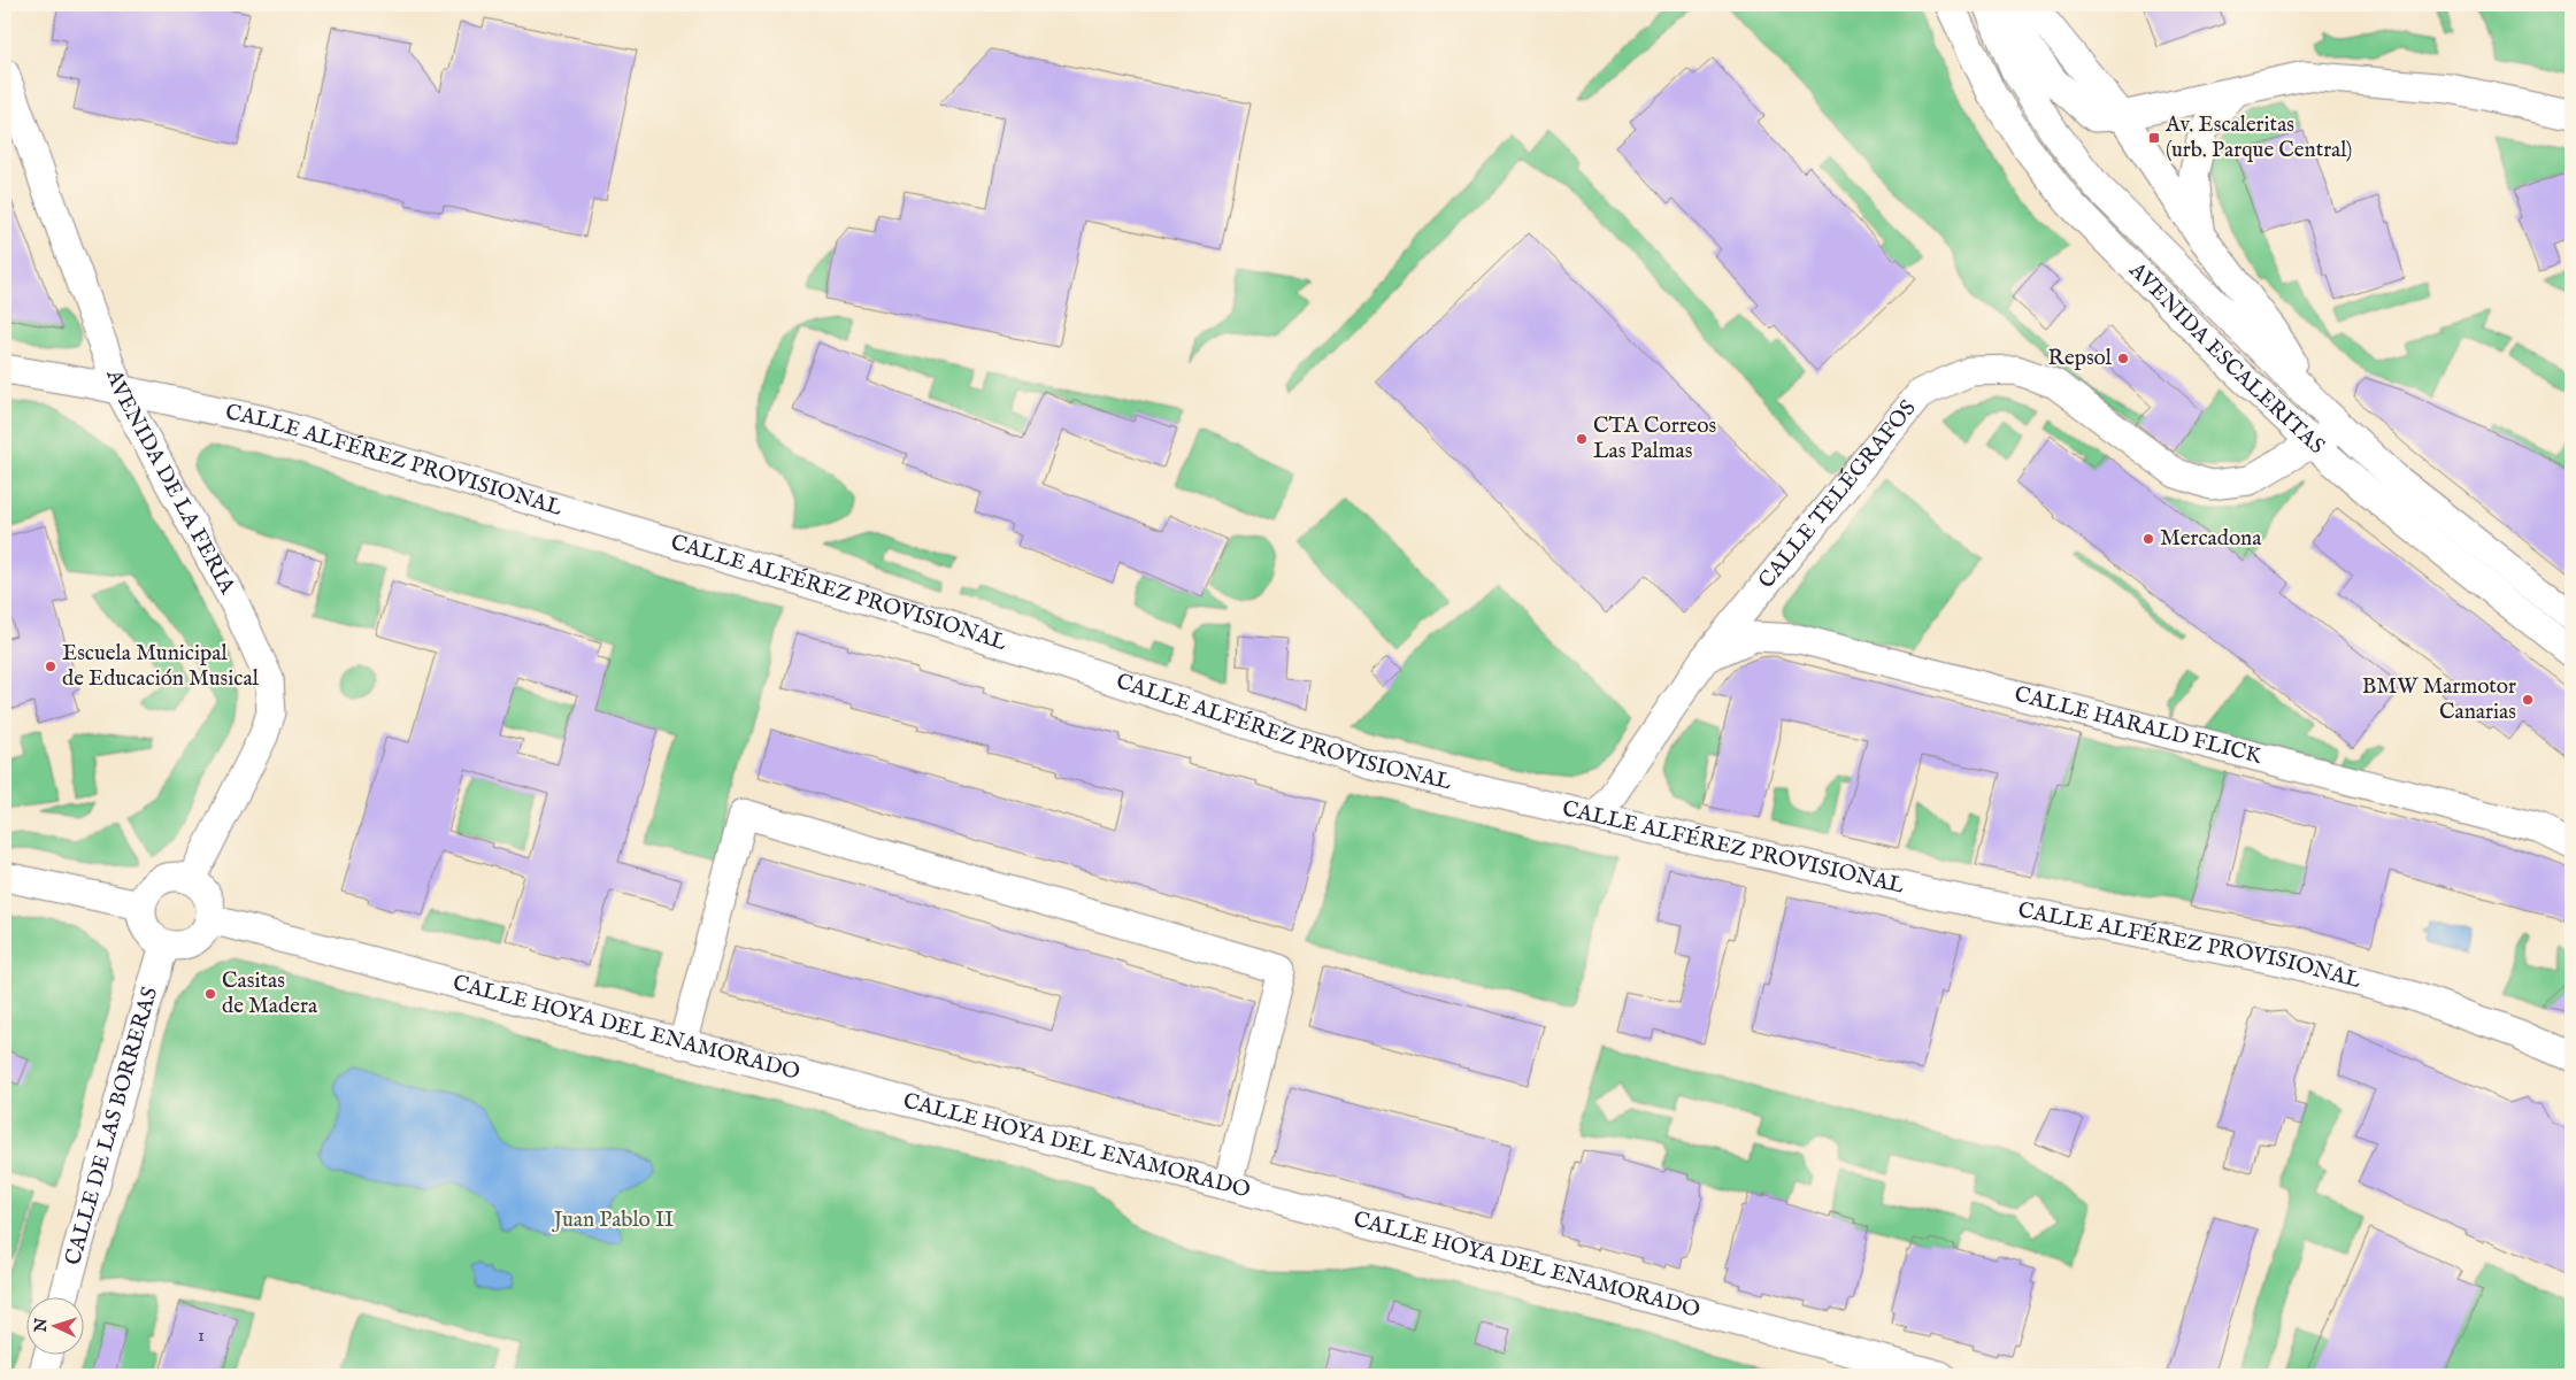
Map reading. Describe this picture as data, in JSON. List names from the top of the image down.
{
  "streets": {
    "street": [
      "AVENIDA ESCALERITAS",
      "CALLE ALFÉREZ PROVISIONAL",
      "AVENIDA DE LA FERIA",
      "CALLE TELÉGRAFOS",
      "CALLE HARALD FLICK",
      "CALLE HOYA DEL ENAMORADO",
      "CALLE DE LAS BORRERAS"
    ]
  },
  "crossings": [
    ["AVENIDA ESCALERITAS", "CALLE TELÉGRAFOS"],
    ["CALLE ALFÉREZ PROVISIONAL", "AVENIDA DE LA FERIA"],
    ["CALLE ALFÉREZ PROVISIONAL", "CALLE TELÉGRAFOS"],
    ["AVENIDA DE LA FERIA", "CALLE HOYA DEL ENAMORADO"],
    ["AVENIDA DE LA FERIA", "CALLE DE LAS BORRERAS"],
    ["CALLE TELÉGRAFOS", "CALLE HARALD FLICK"],
    ["CALLE HOYA DEL ENAMORADO", "CALLE DE LAS BORRERAS"]
  ],
  "parks": ["Juan Pablo II"],
  "places": {
    "transit": ["Av. Escaleritas (urb. Parque Central)"],
    "other": [
      "Repsol",
      "CTA Correos Las Palmas",
      "Mercadona",
      "Escuela Municipal de Educación Musical",
      "BMW Marmotor Canarias",
      "Casitas de Madera"
    ]
  },
  "house_numbers": ["1"],
  "north": "left"
}
